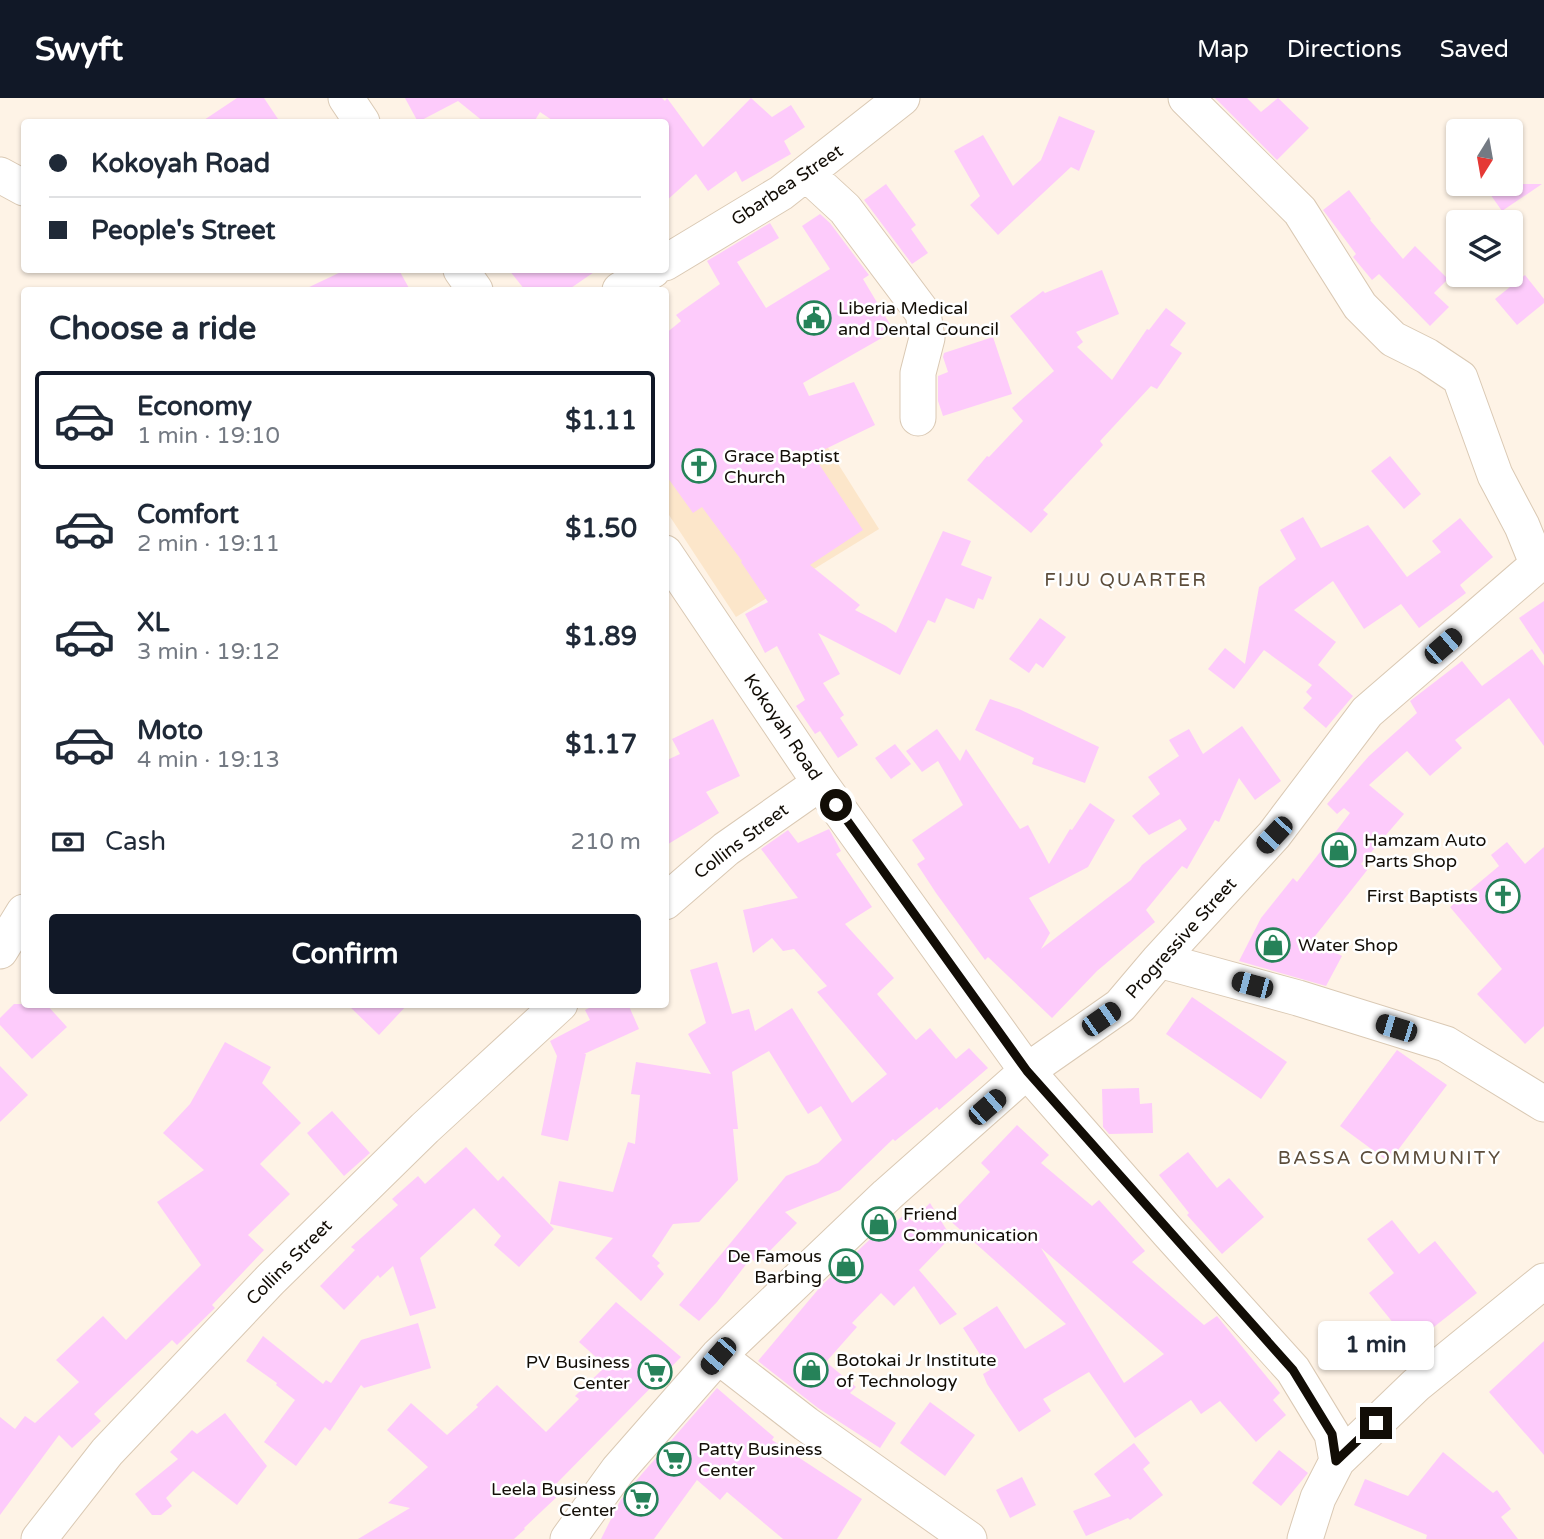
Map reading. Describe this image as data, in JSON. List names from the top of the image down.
{
  "streets": {
    "street": [
      "Gbarbea Street",
      "Kokoyah Road",
      "Collins Street",
      "Progressive Street"
    ]
  },
  "crossings": [
    ["Kokoyah Road", "Collins Street"],
    ["Kokoyah Road", "Progressive Street"]
  ],
  "districts": ["FIJU QUARTER", "BASSA COMMUNITY"],
  "places": {
    "public building": ["Liberia Medical and Dental Council"],
    "church": ["Grace Baptist Church", "First Baptists"],
    "shop": [
      "Hamzam Auto Parts Shop",
      "Water Shop",
      "Friend Communication",
      "De Famous Barbing",
      "Botokai Jr Institute of Technology"
    ],
    "supermarket": ["PV Business Center", "Patty Business Center", "Leela Business Center"]
  },
  "north": "bottom",
  "page": {
    "header": "Swyft",
    "nav": ["Map", "Directions", "Saved"],
    "banner": ["Kokoyah Road", "People's Street"],
    "heading": "Choose a ride",
    "list": [
      {
        "name": "Economy",
        "note": "1 min · 19:10",
        "value": "$1.11"
      },
      {
        "name": "Comfort",
        "note": "2 min · 19:11",
        "value": "$1.50"
      },
      {
        "name": "XL",
        "note": "3 min · 19:12",
        "value": "$1.89"
      },
      {
        "name": "Moto",
        "note": "4 min · 19:13",
        "value": "$1.17"
      }
    ],
    "pay": ["Cash", "210 m"],
    "buttons": "Confirm",
    "bubble": "1 min"
  }
}
